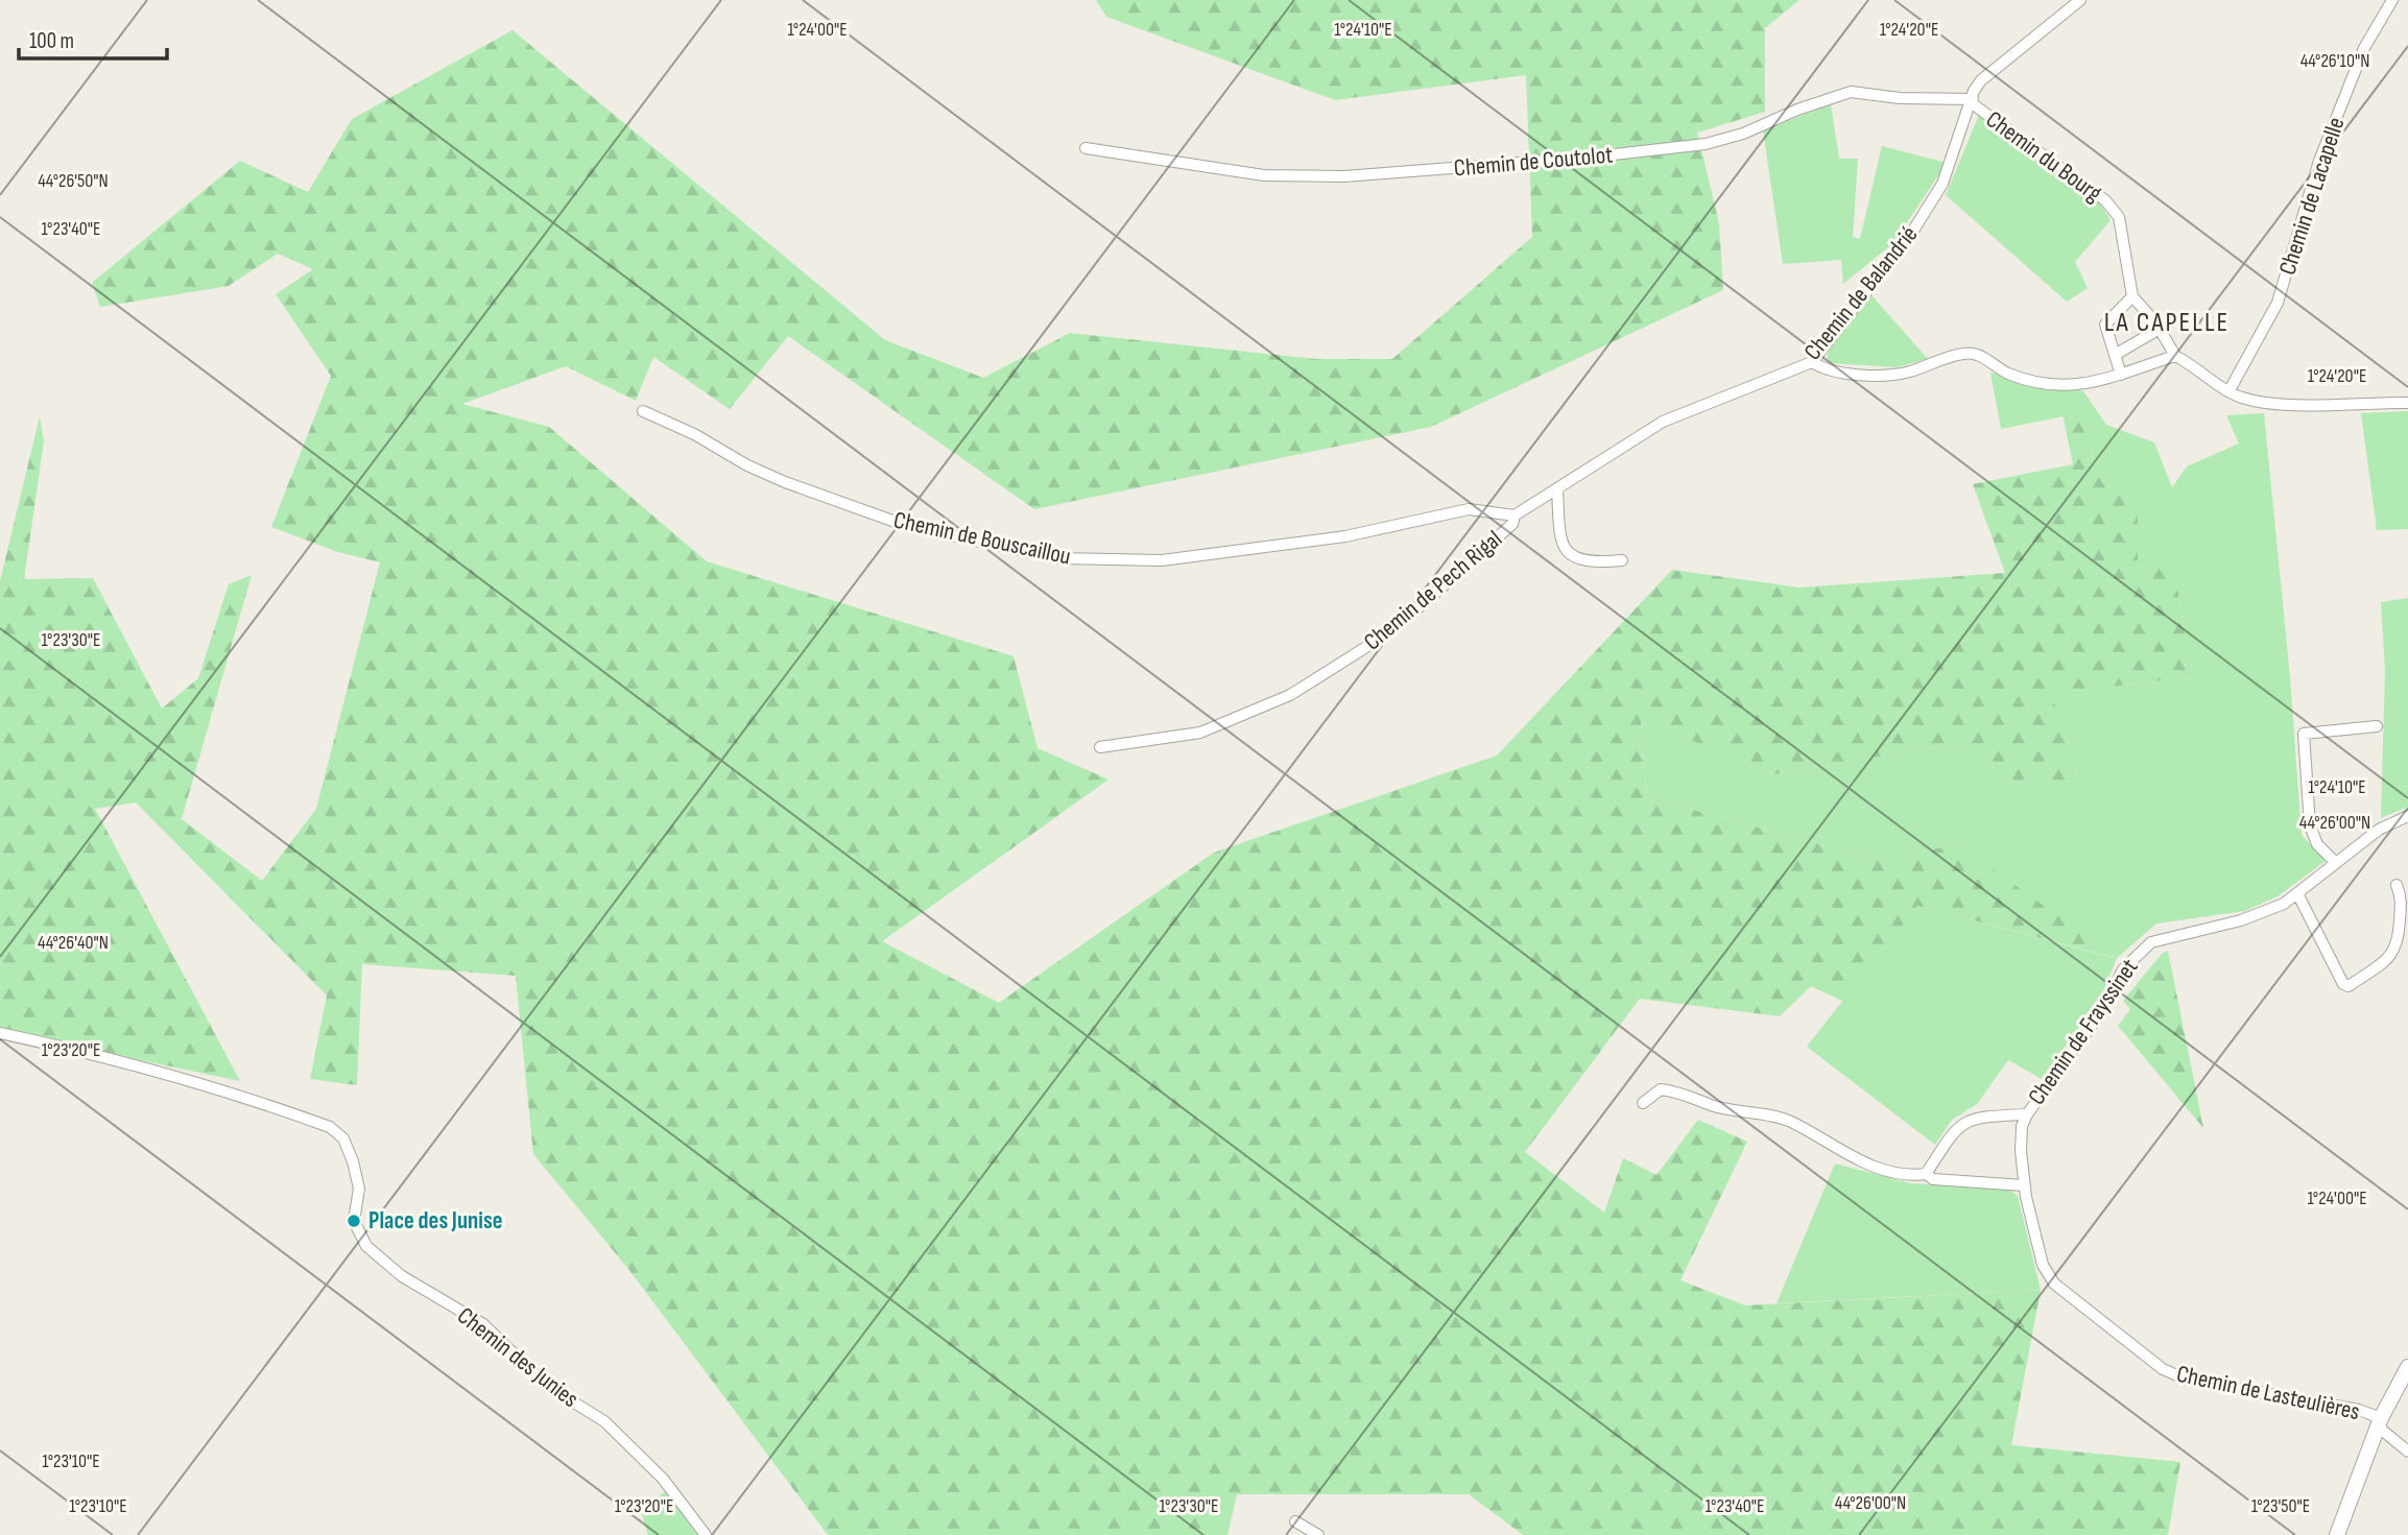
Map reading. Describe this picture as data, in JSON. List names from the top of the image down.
{
  "streets": {
    "street": [
      "Chemin du Bourg",
      "Chemin de Coutolot",
      "Chemin de Lacapelle",
      "Chemin de Balandrié",
      "Chemin de Bouscaillou",
      "Chemin de Pech Rigal",
      "Chemin de Frayssinet",
      "Chemin des Junies",
      "Chemin de Lasteulières"
    ]
  },
  "crossings": [
    ["Chemin du Bourg", "Chemin de Coutolot"],
    ["Chemin du Bourg", "Chemin de Balandrié"],
    ["Chemin de Coutolot", "Chemin de Balandrié"],
    ["Chemin de Balandrié", "Chemin de Bouscaillou"],
    ["Chemin de Balandrié", "Chemin de Pech Rigal"],
    ["Chemin de Bouscaillou", "Chemin de Pech Rigal"],
    ["Chemin de Frayssinet", "Chemin de Lasteulières"]
  ],
  "districts": ["LA CAPELLE"],
  "places": ["Place des Junise"],
  "scale_bar": "100 m",
  "coordinates": [
    "1°24'00\"E",
    "1°24'10\"E",
    "1°24'20\"E",
    "44°26'10\"N",
    "44°26'50\"N",
    "1°23'40\"E",
    "1°23'30\"E",
    "44°26'00\"N",
    "44°26'40\"N",
    "1°23'20\"E",
    "1°23'10\"E",
    "1°23'50\"E"
  ]
}
